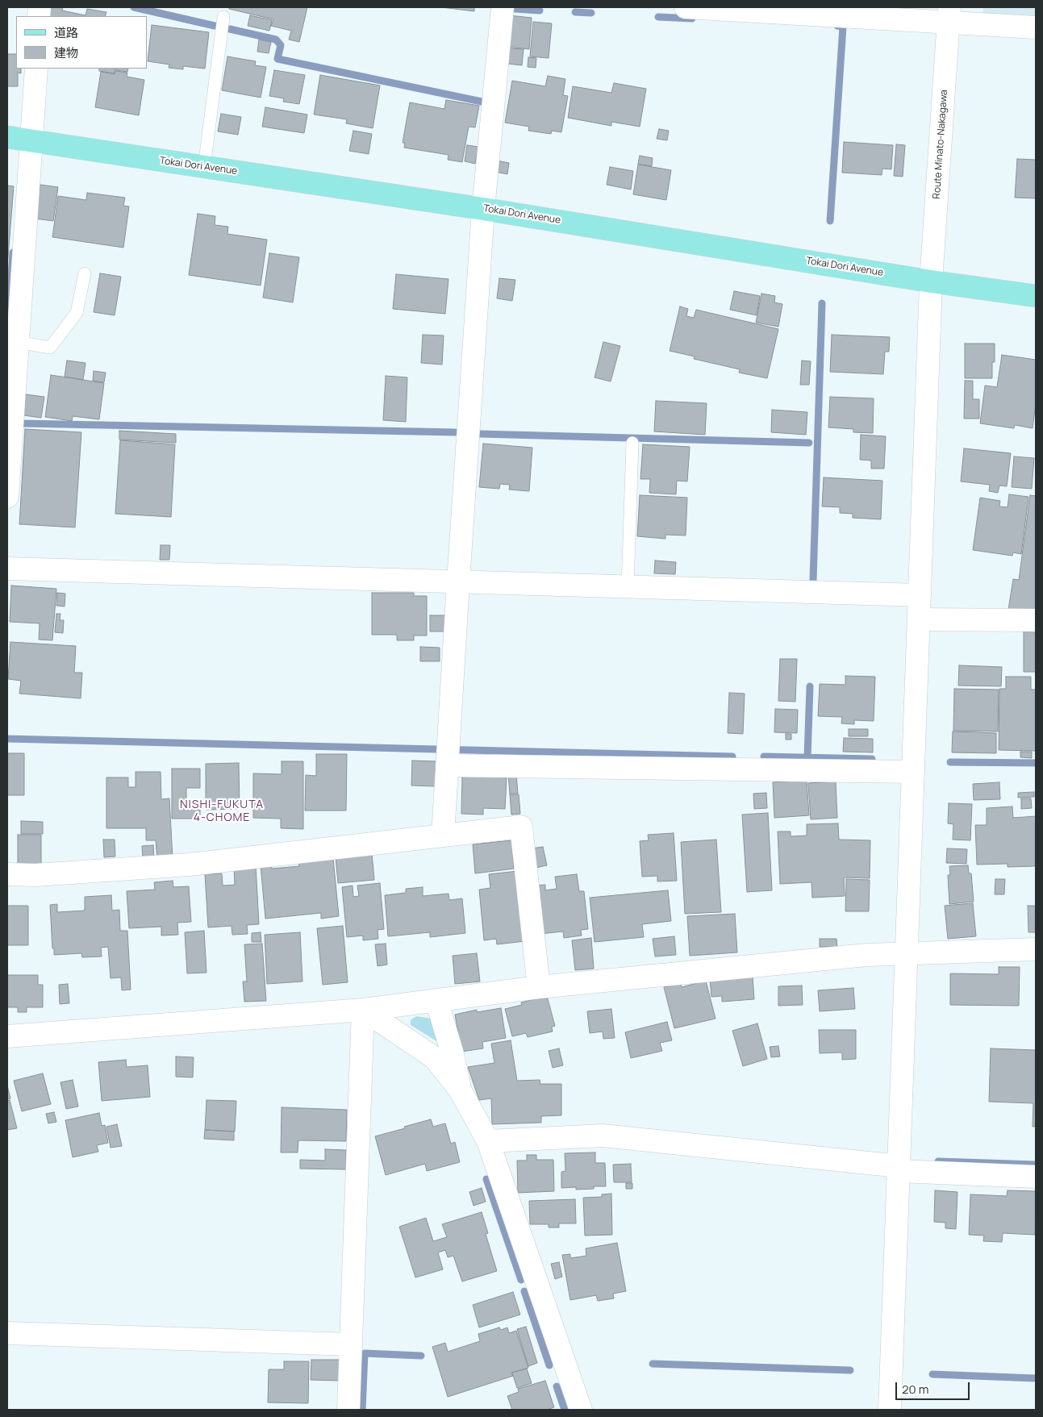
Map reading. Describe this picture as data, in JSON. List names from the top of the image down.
{
  "streets": {
    "main road": ["Tokai Dori Avenue"],
    "street": ["Route Minato-Nakagawa"]
  },
  "crossings": [
    ["Route Minato-Nakagawa", "Tokai Dori Avenue"]
  ],
  "districts": ["NISHI-FUKUTA 4-CHOME"],
  "legend": ["道路", "建物"],
  "scale_bar": "20 m"
}
